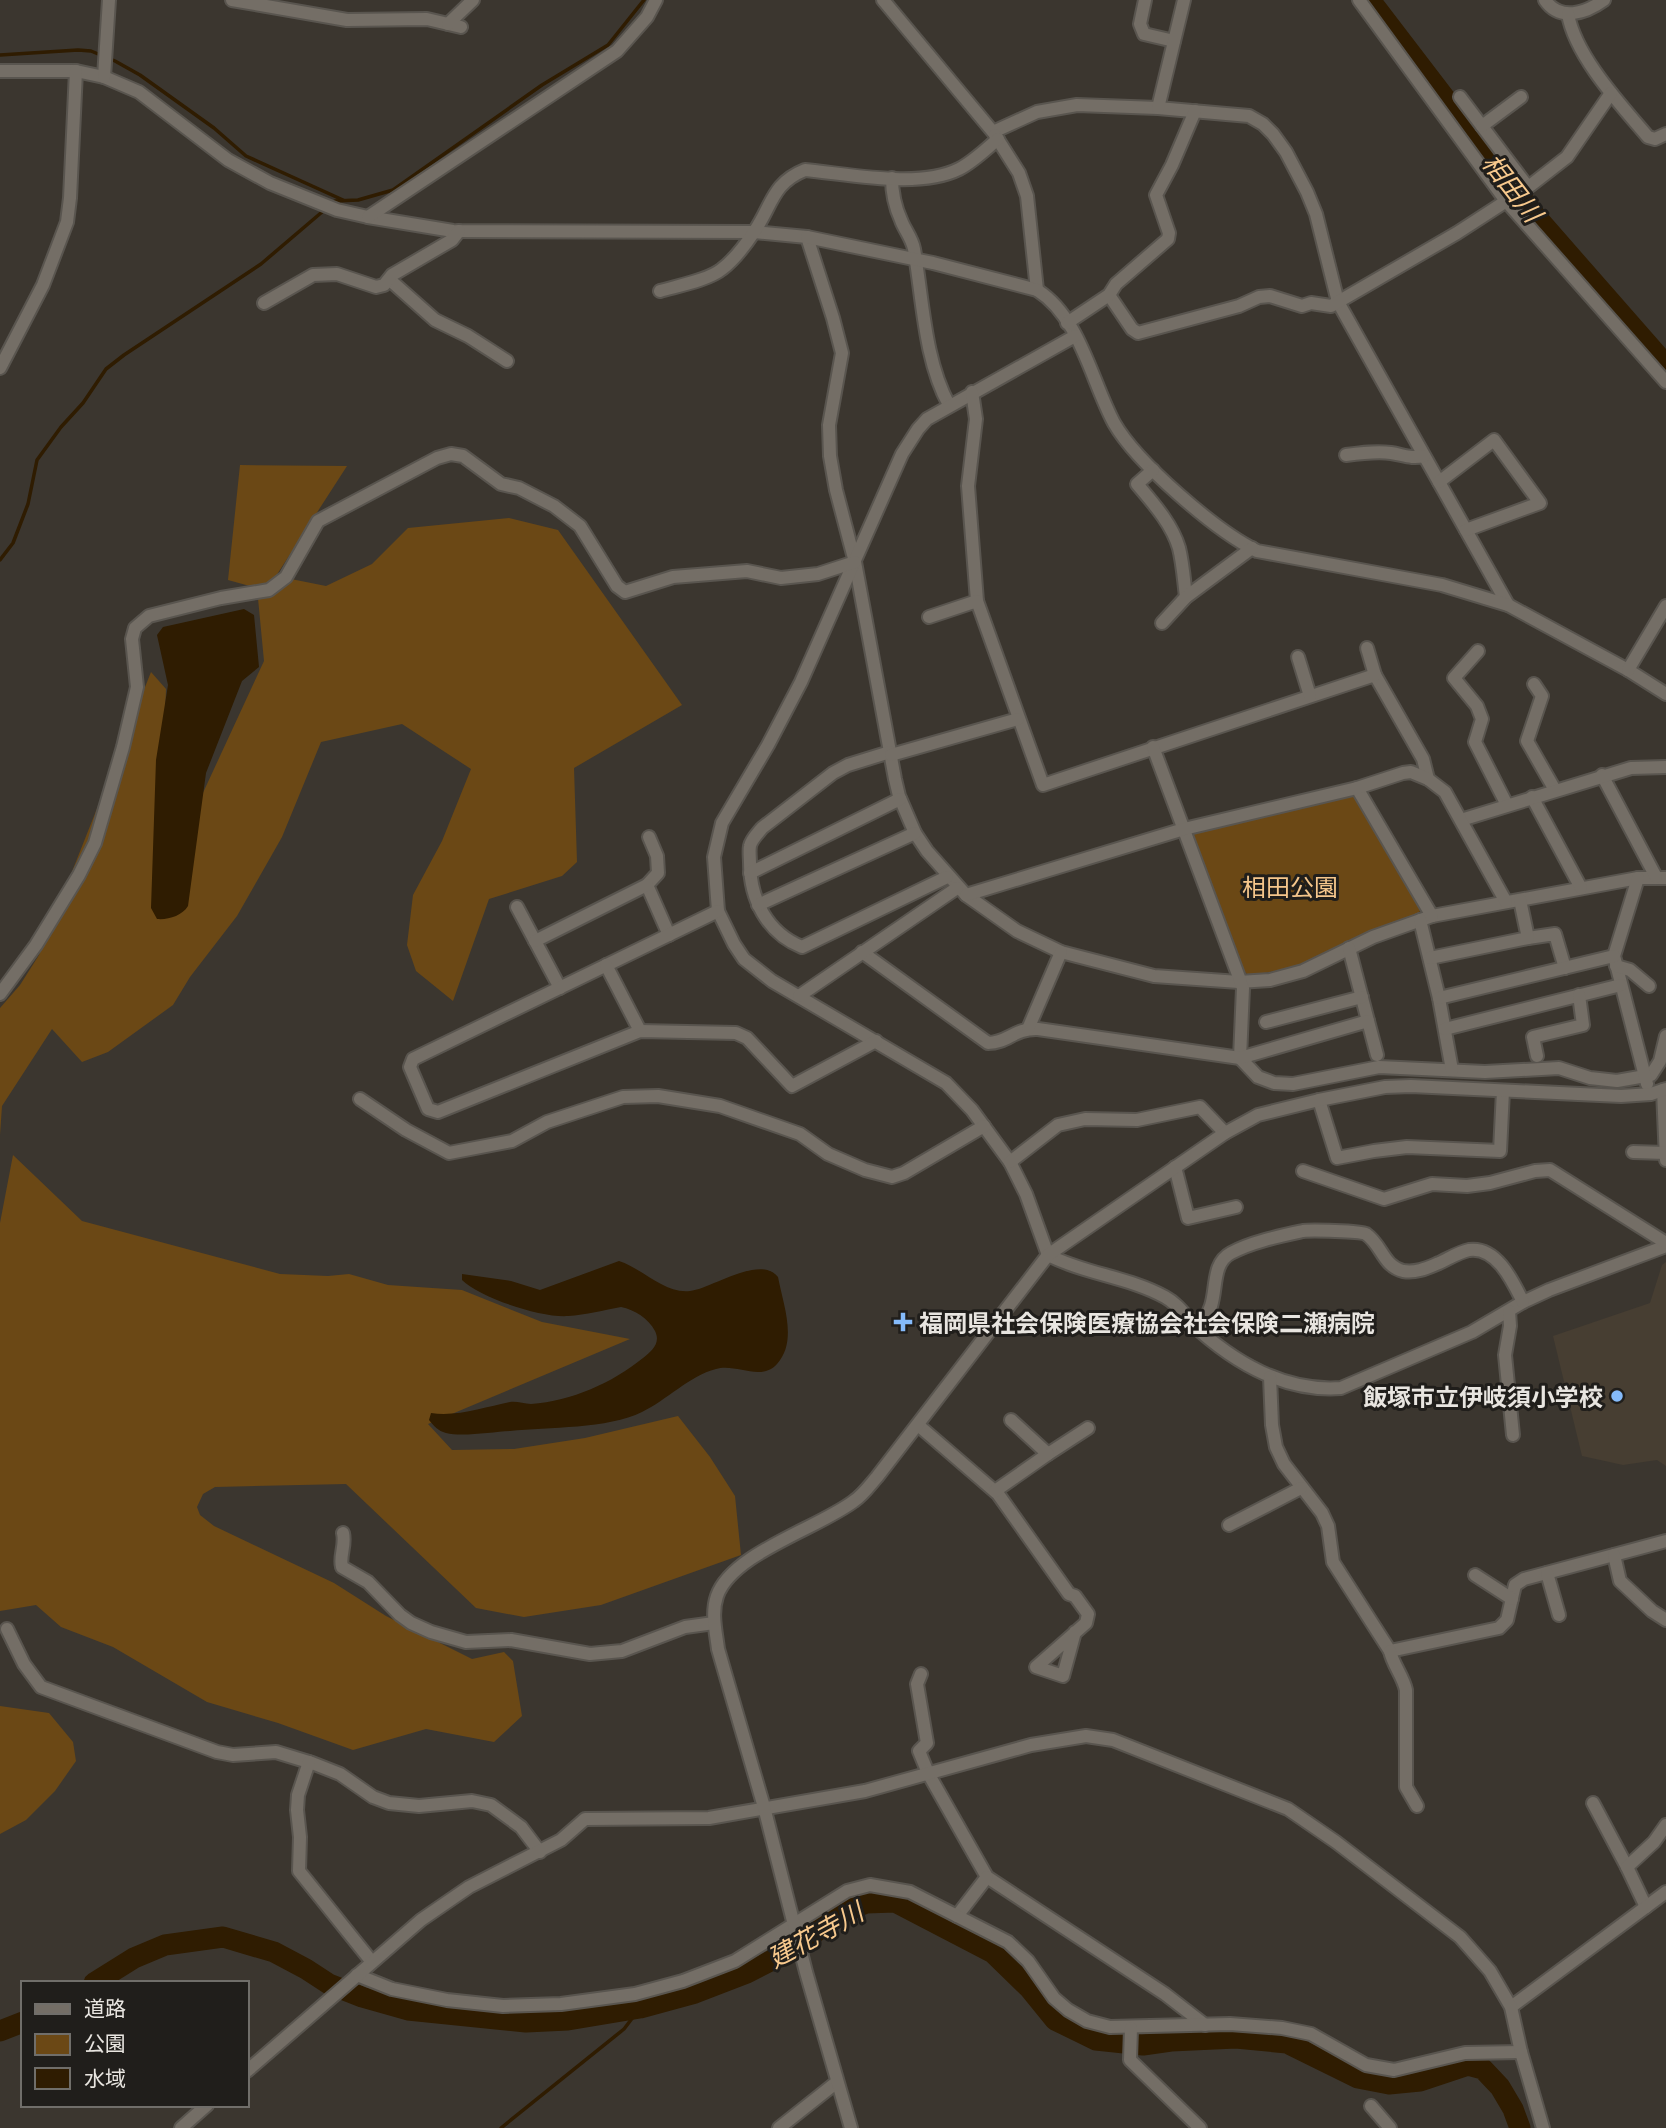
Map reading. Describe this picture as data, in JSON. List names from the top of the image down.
{
  "water": ["相田川", "建花寺川"],
  "parks": ["相田公園"],
  "places": {
    "health": ["福岡県社会保険医療協会社会保険二瀬病院"],
    "other": ["飯塚市立伊岐須小学校"]
  },
  "legend": ["道路", "公園", "水域"]
}
